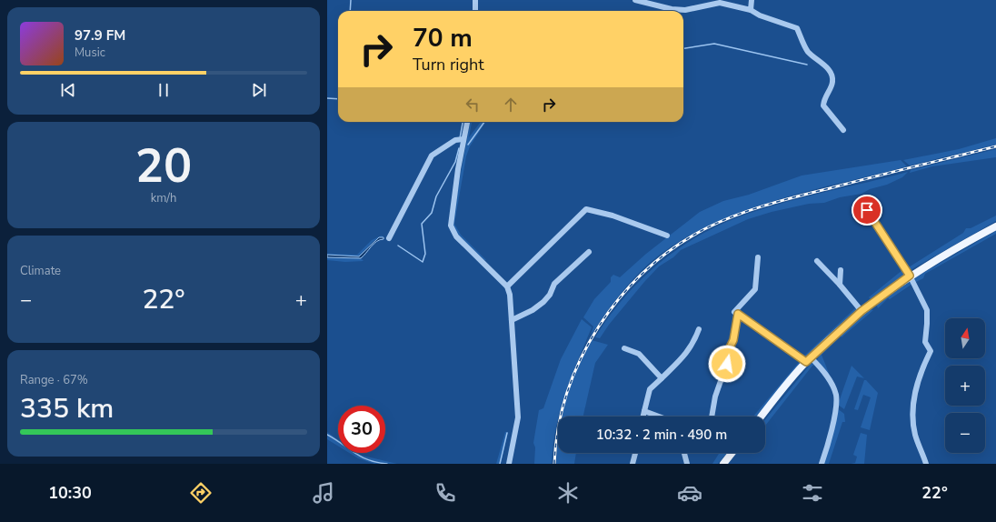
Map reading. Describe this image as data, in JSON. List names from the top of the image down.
{
  "north": "top",
  "page": {
    "turn": ["70 m", "Turn right"],
    "song": ["97.9 FM", "Music"],
    "tile": [
      ["20", "km/h"],
      "Climate",
      ["Range · 67%", "335 km"]
    ],
    "heat": ["−", "22°", "+"],
    "map_buttons": ["+", "−"],
    "limit": "30",
    "trip": "10:32 · 2 min · 490 m",
    "tabs": ["10:30", "22°"]
  }
}
